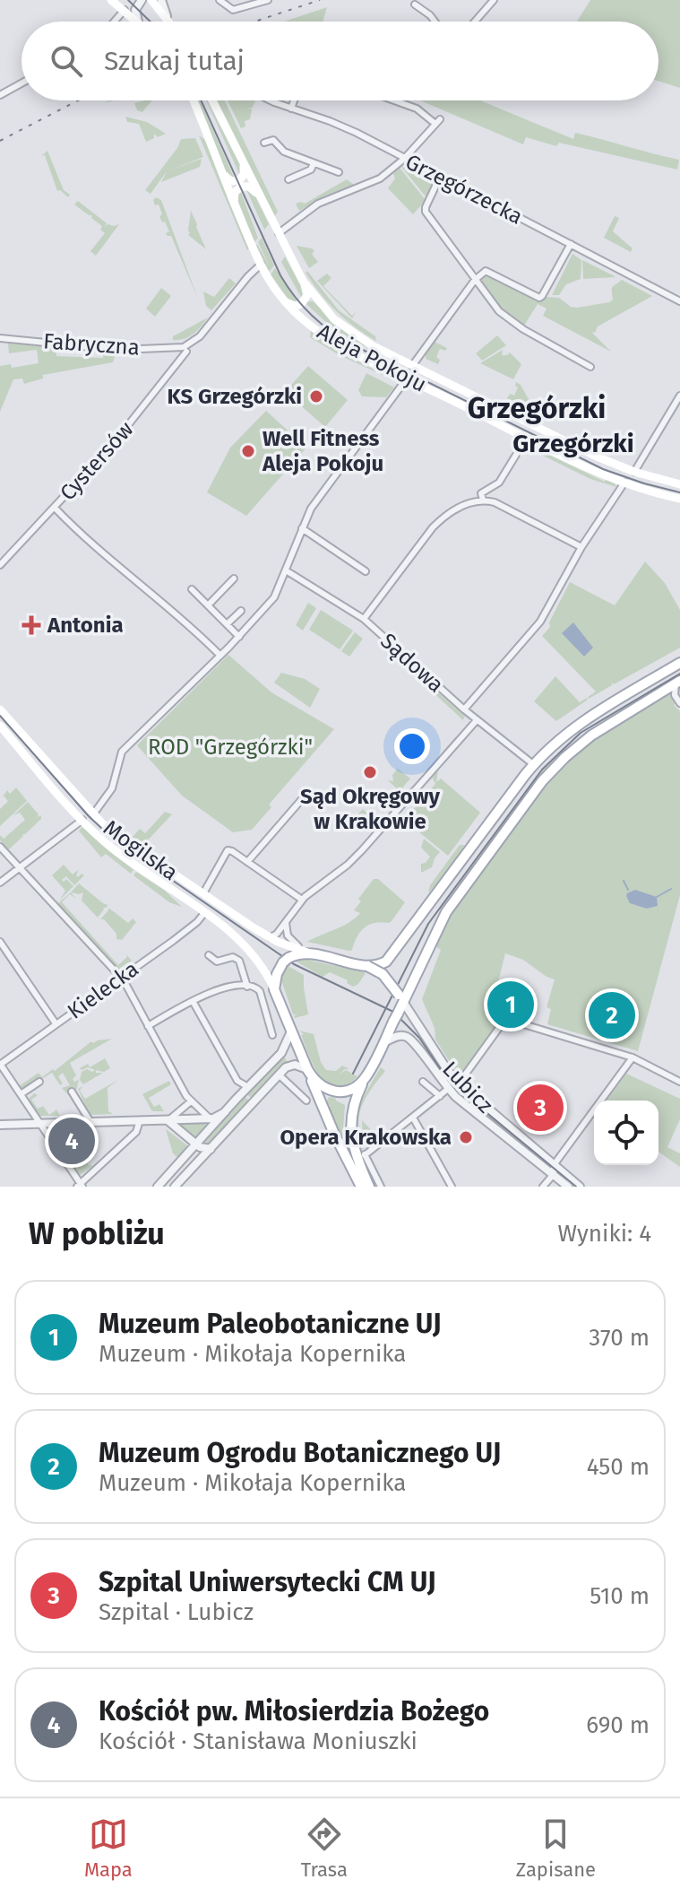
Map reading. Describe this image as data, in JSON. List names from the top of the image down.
{
  "streets": {
    "main road": ["Aleja Pokoju", "Mogilska"],
    "street": [
      "Grzegórzecka",
      "Fabryczna",
      "Cystersów",
      "Sądowa",
      "Kielecka",
      "Lubicz"
    ]
  },
  "crossings": [
    ["Fabryczna", "Cystersów"],
    ["Mogilska", "Kielecka"],
    ["Mogilska", "Lubicz"]
  ],
  "districts": ["Grzegórzki", "Grzegórzki"],
  "parks": ["ROD \"Grzegórzki\""],
  "places": {
    "other": [
      "KS Grzegórzki",
      "Well Fitness Aleja Pokoju",
      "Sąd Okręgowy w Krakowie",
      "Opera Krakowska"
    ],
    "health": ["Antonia"]
  },
  "page": {
    "search": "Szukaj tutaj",
    "pins": [
      "1",
      "2",
      "3",
      "4"
    ],
    "heading": ["W pobliżu", "Wyniki: 4"],
    "list": [
      {
        "mark": "1",
        "name": "Muzeum Paleobotaniczne UJ",
        "note": "Muzeum · Mikołaja Kopernika",
        "value": "370 m"
      },
      {
        "mark": "2",
        "name": "Muzeum Ogrodu Botanicznego UJ",
        "note": "Muzeum · Mikołaja Kopernika",
        "value": "450 m"
      },
      {
        "mark": "3",
        "name": "Szpital Uniwersytecki CM UJ",
        "note": "Szpital · Lubicz",
        "value": "510 m"
      },
      {
        "mark": "4",
        "name": "Kościół pw. Miłosierdzia Bożego",
        "note": "Kościół · Stanisława Moniuszki",
        "value": "690 m"
      }
    ],
    "nav": ["Mapa", "Trasa", "Zapisane"]
  }
}
